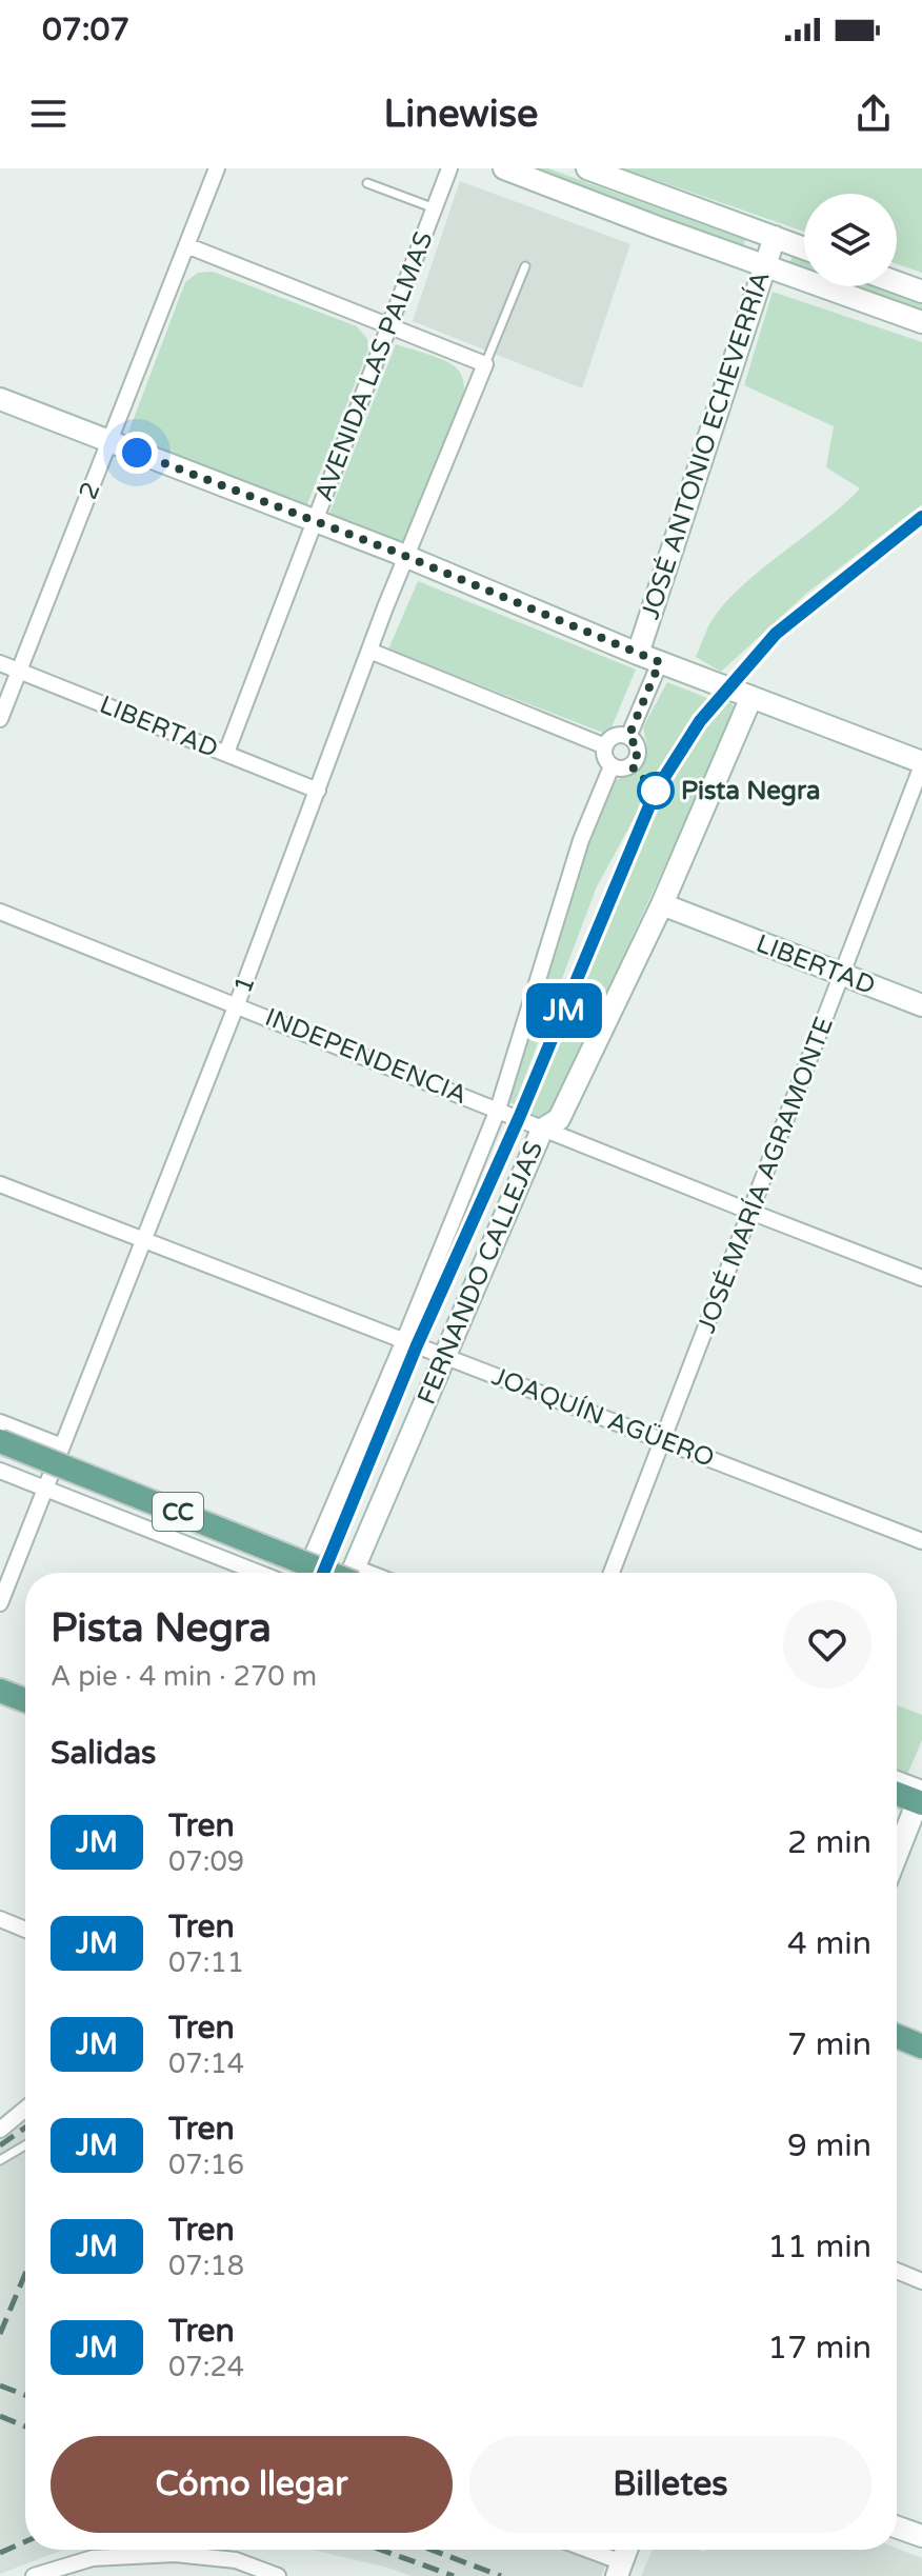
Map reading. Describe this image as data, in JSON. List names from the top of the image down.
{
  "streets": {
    "main road": ["CC"],
    "street": [
      "AVENIDA LAS PALMAS",
      "JOSÉ ANTONIO ECHEVERRÍA",
      "2",
      "LIBERTAD",
      "1",
      "INDEPENDENCIA",
      "JOSÉ MARÍA AGRAMONTE",
      "FERNANDO CALLEJAS",
      "JOAQUÍN AGÜERO"
    ]
  },
  "crossings": [
    ["AVENIDA LAS PALMAS", "LIBERTAD"],
    ["2", "LIBERTAD"],
    ["LIBERTAD", "1"],
    ["LIBERTAD", "JOSÉ MARÍA AGRAMONTE"],
    ["LIBERTAD", "FERNANDO CALLEJAS"],
    ["1", "INDEPENDENCIA"],
    ["1", "JOAQUÍN AGÜERO"],
    ["INDEPENDENCIA", "JOSÉ MARÍA AGRAMONTE"],
    ["INDEPENDENCIA", "FERNANDO CALLEJAS"],
    ["JOSÉ MARÍA AGRAMONTE", "JOAQUÍN AGÜERO"],
    ["FERNANDO CALLEJAS", "JOAQUÍN AGÜERO"]
  ],
  "places": ["Pista Negra"],
  "page": {
    "status": "07:07",
    "header": "Linewise",
    "on_map": "JM",
    "heading": [
      ["Pista Negra", "A pie · 4 min · 270 m"],
      "Salidas"
    ],
    "list": [
      {
        "mark": "JM",
        "name": "Tren",
        "note": "07:09",
        "value": "2 min"
      },
      {
        "mark": "JM",
        "name": "Tren",
        "note": "07:11",
        "value": "4 min"
      },
      {
        "mark": "JM",
        "name": "Tren",
        "note": "07:14",
        "value": "7 min"
      },
      {
        "mark": "JM",
        "name": "Tren",
        "note": "07:16",
        "value": "9 min"
      },
      {
        "mark": "JM",
        "name": "Tren",
        "note": "07:18",
        "value": "11 min"
      },
      {
        "mark": "JM",
        "name": "Tren",
        "note": "07:24",
        "value": "17 min"
      }
    ],
    "buttons": ["Cómo llegar", "Billetes"]
  }
}
